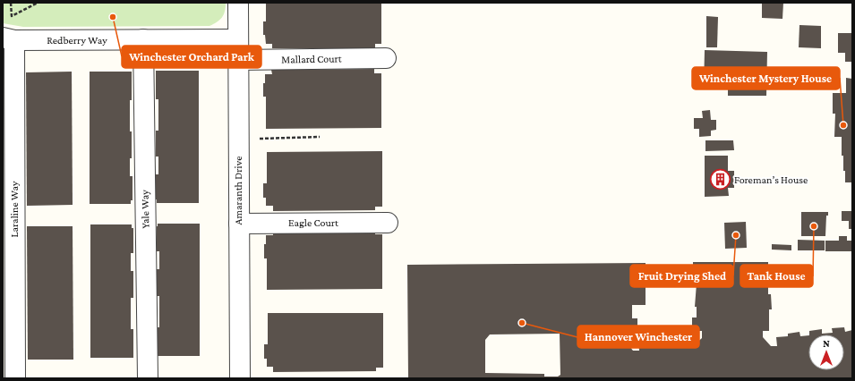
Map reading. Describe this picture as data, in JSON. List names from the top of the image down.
{
  "streets": {
    "street": [
      "Redberry Way",
      "Mallard Court",
      "Amaranth Drive",
      "Laraline Way",
      "Yale Way",
      "Eagle Court"
    ]
  },
  "crossings": [
    ["Redberry Way", "Amaranth Drive"],
    ["Redberry Way", "Laraline Way"],
    ["Redberry Way", "Yale Way"],
    ["Mallard Court", "Amaranth Drive"],
    ["Amaranth Drive", "Eagle Court"]
  ],
  "places": {
    "other": [
      "Winchester Orchard Park",
      "Winchester Mystery House",
      "Tank House",
      "Fruit Drying Shed",
      "Hannover Winchester"
    ],
    "building": ["Foreman’s House"]
  },
  "north": "top"
}
